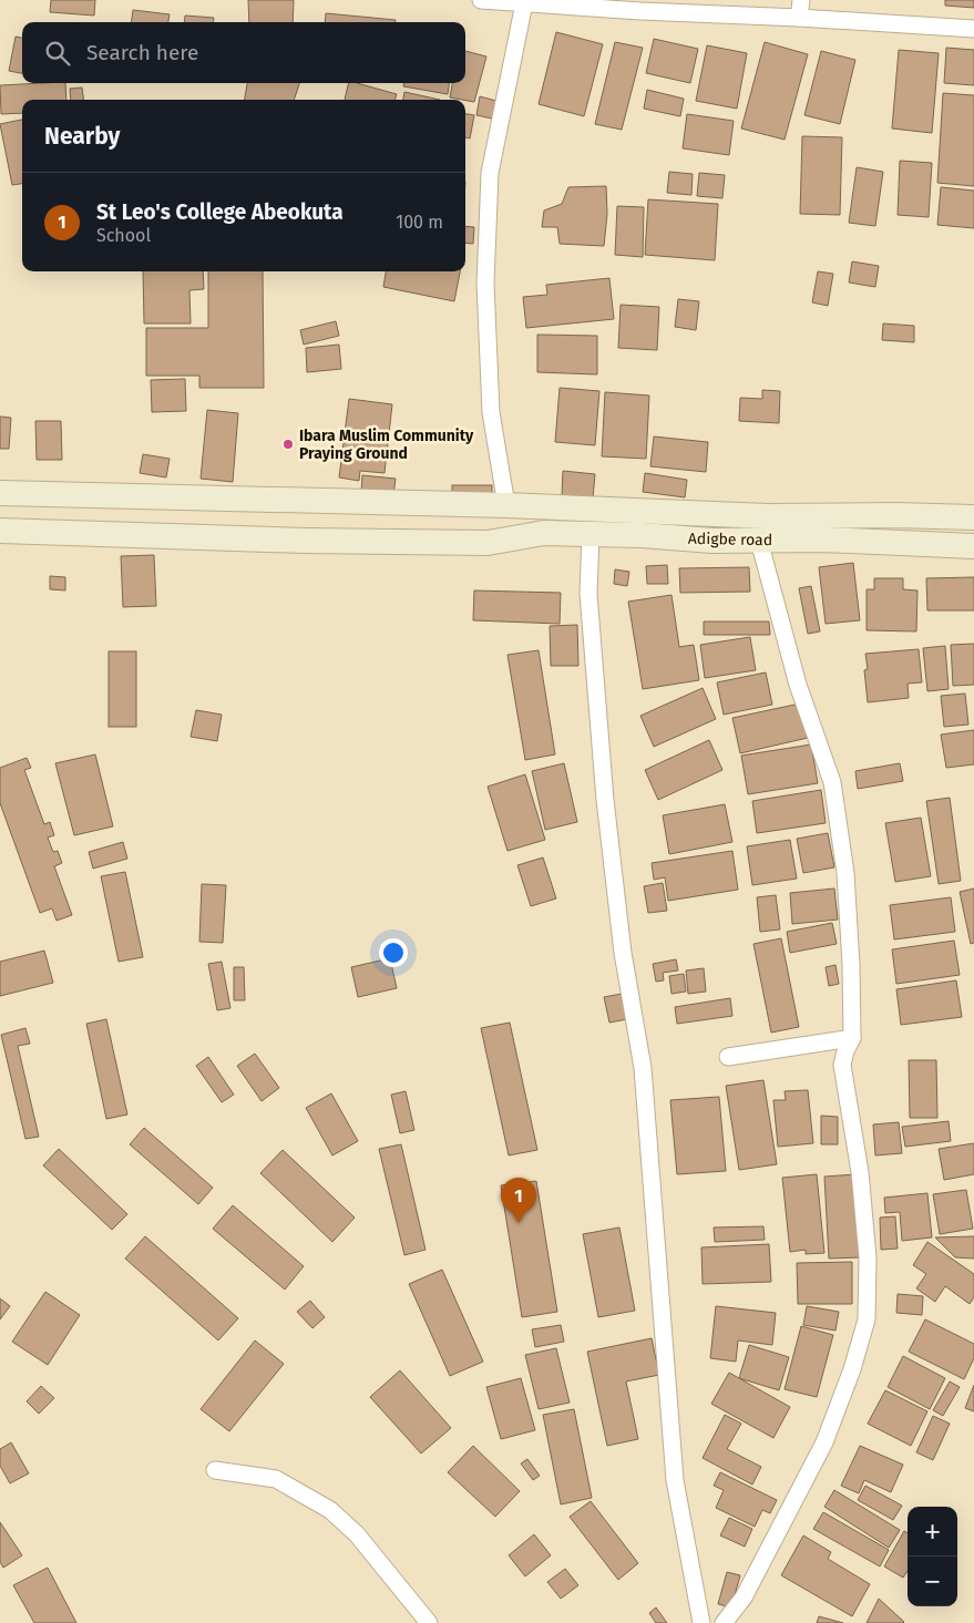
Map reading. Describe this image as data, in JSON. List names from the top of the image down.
{
  "streets": {
    "main road": ["Adigbe road"]
  },
  "places": ["Ibara Muslim Community Praying Ground"],
  "page": {
    "search": "Search here",
    "heading": "Nearby",
    "list": [
      {
        "mark": "1",
        "name": "St Leo's College Abeokuta",
        "note": "School",
        "value": "100 m"
      }
    ],
    "pins": "1",
    "map_buttons": ["+", "−"]
  }
}
